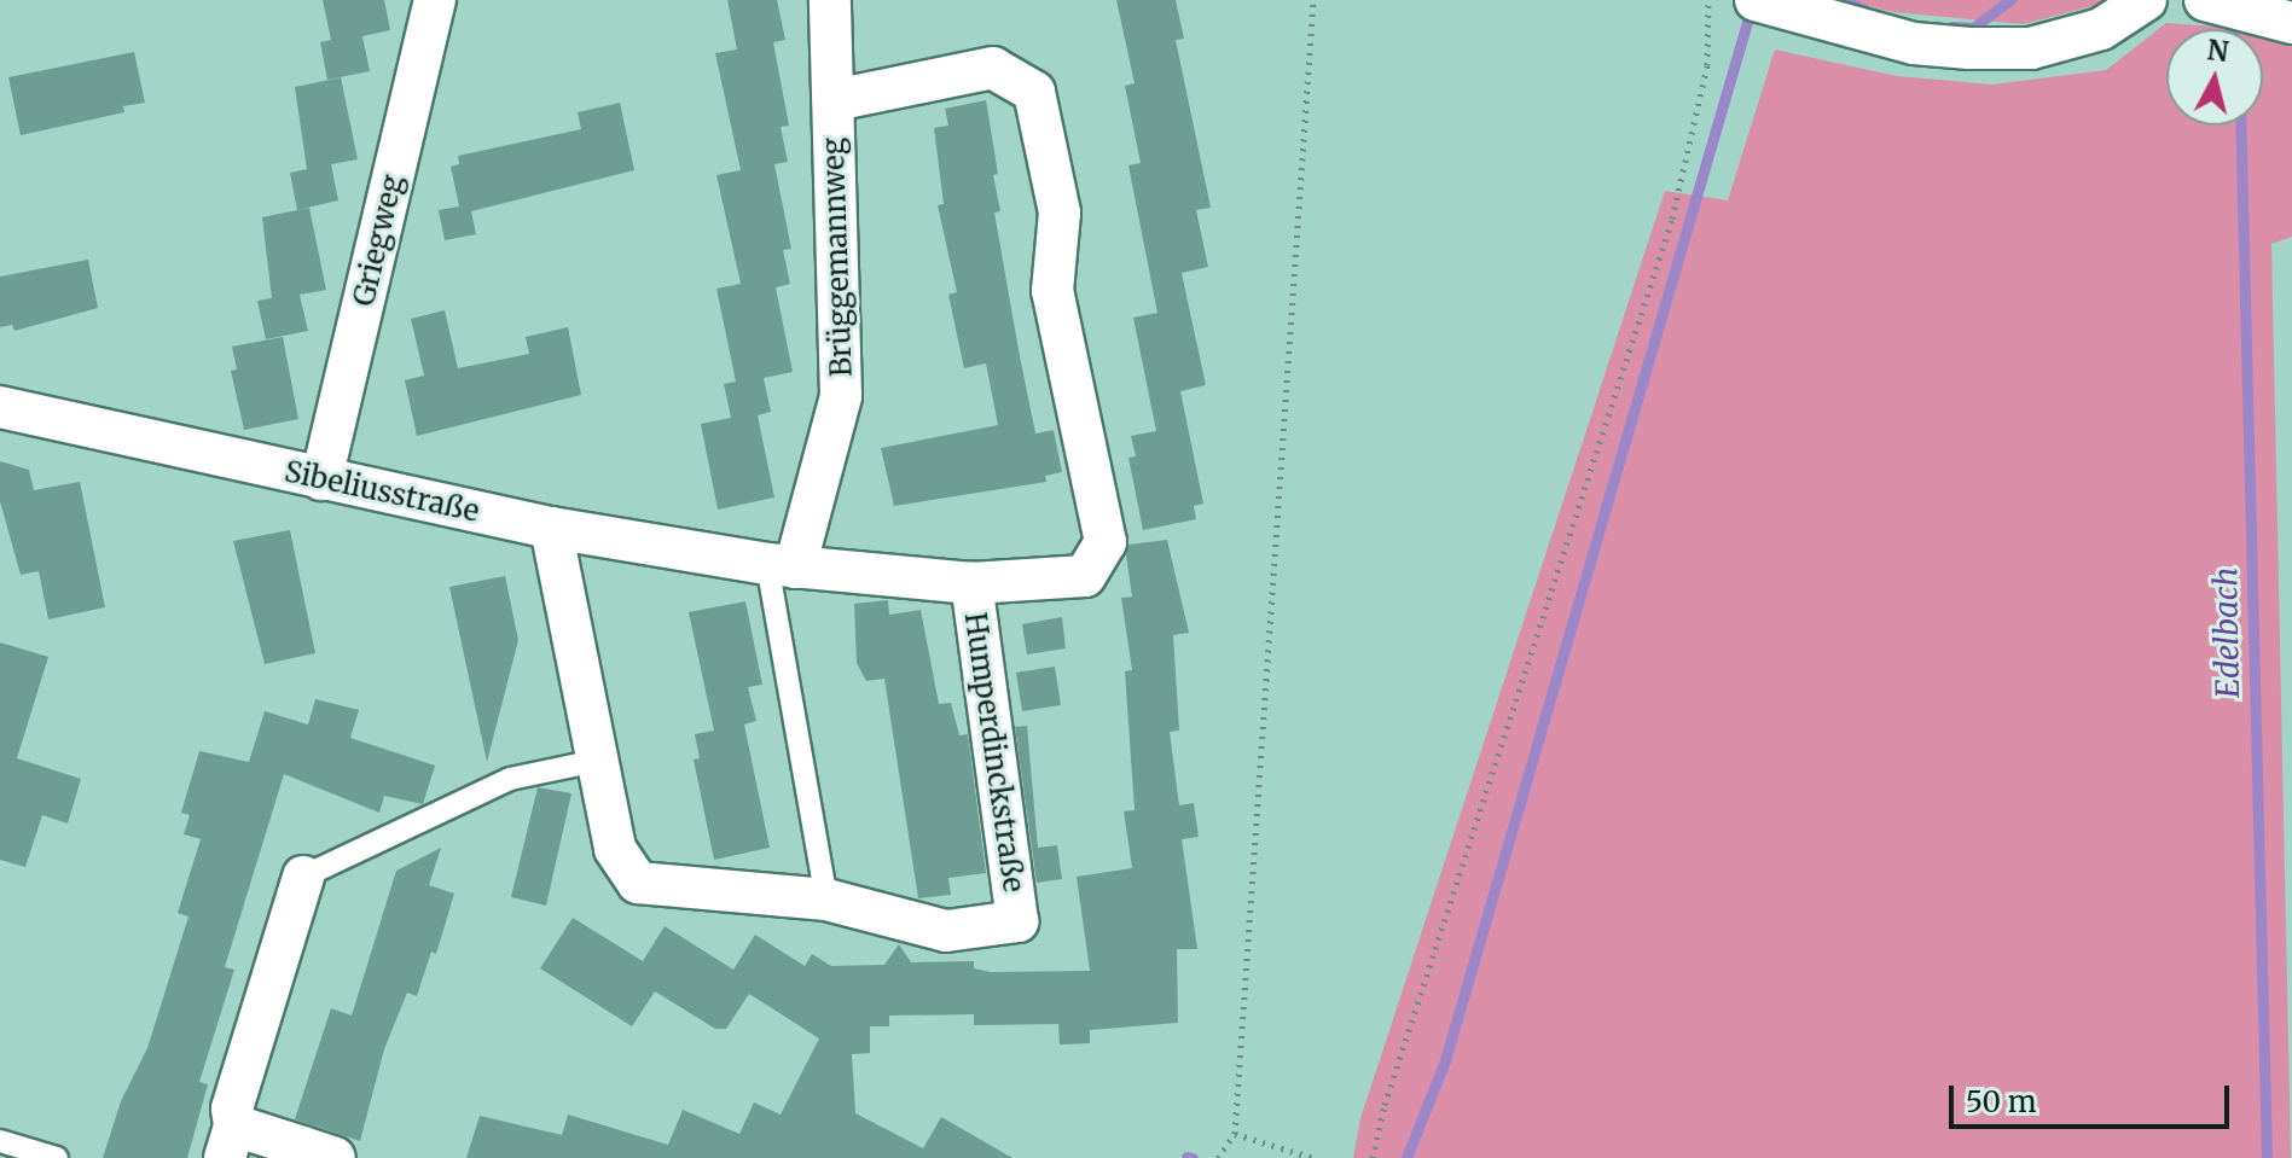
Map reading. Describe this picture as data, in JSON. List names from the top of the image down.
{
  "streets": {
    "street": [
      "Griegweg",
      "Brüggemannweg",
      "Sibeliusstraße",
      "Humperdinckstraße"
    ]
  },
  "crossings": [
    ["Griegweg", "Sibeliusstraße"],
    ["Brüggemannweg", "Sibeliusstraße"],
    ["Sibeliusstraße", "Humperdinckstraße"]
  ],
  "water": ["Edelbach"],
  "scale_bar": "50 m",
  "north": "top"
}
